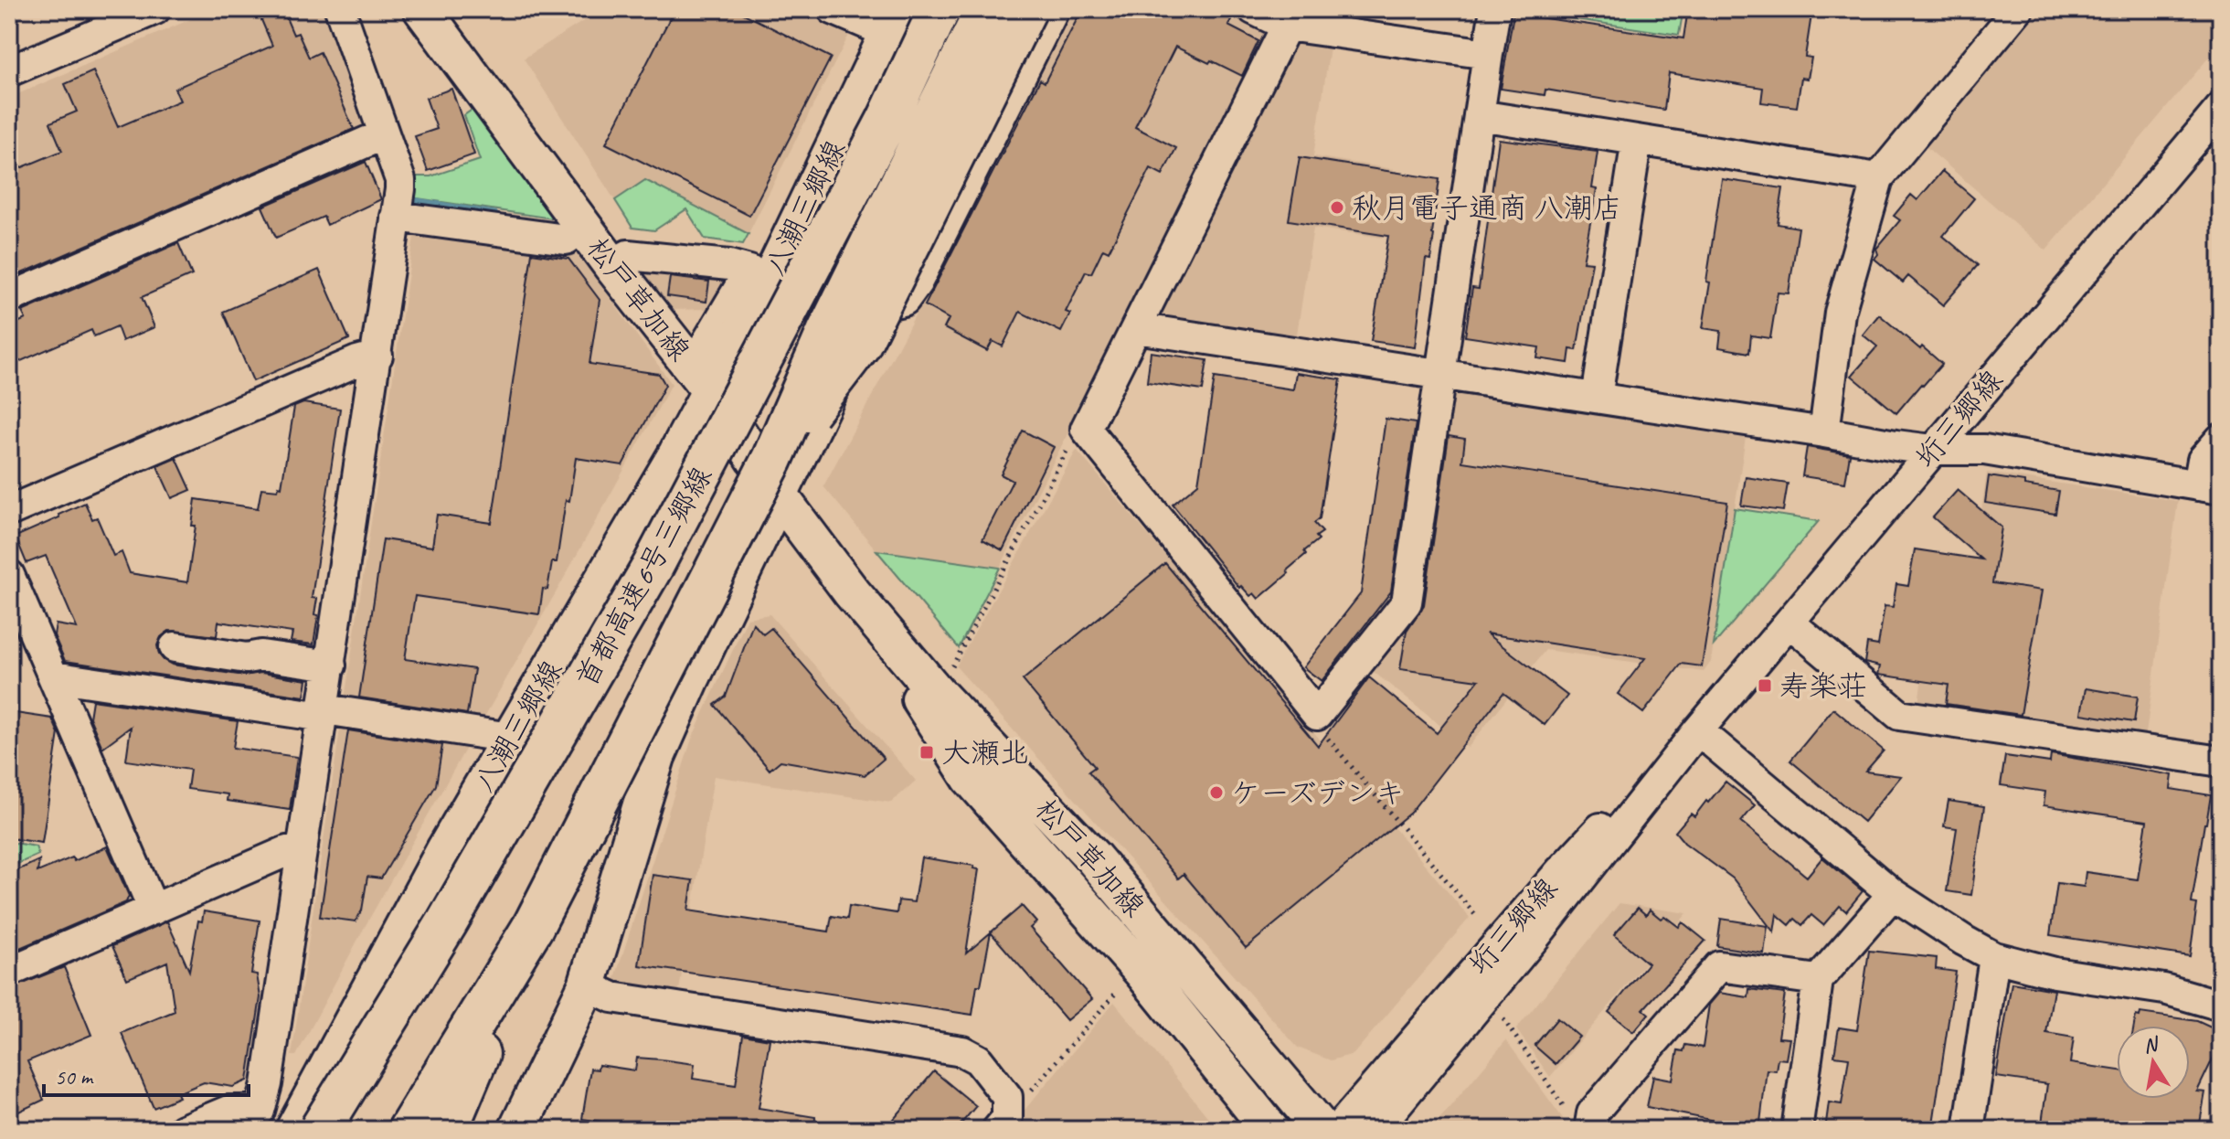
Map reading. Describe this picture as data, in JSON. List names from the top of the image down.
{
  "streets": {
    "highway": ["首都高速6号三郷線"],
    "main road": ["八潮三郷線", "松戸草加線"],
    "street": ["垳三郷線"]
  },
  "crossings": [
    ["八潮三郷線", "松戸草加線"],
    ["八潮三郷線", "首都高速6号三郷線"],
    ["松戸草加線", "首都高速6号三郷線"]
  ],
  "places": {
    "other": ["秋月電子通商 八潮店", "ケーズデンキ"],
    "transit": ["寿楽荘", "大瀬北"]
  },
  "scale_bar": "50 m",
  "north": "top"
}
